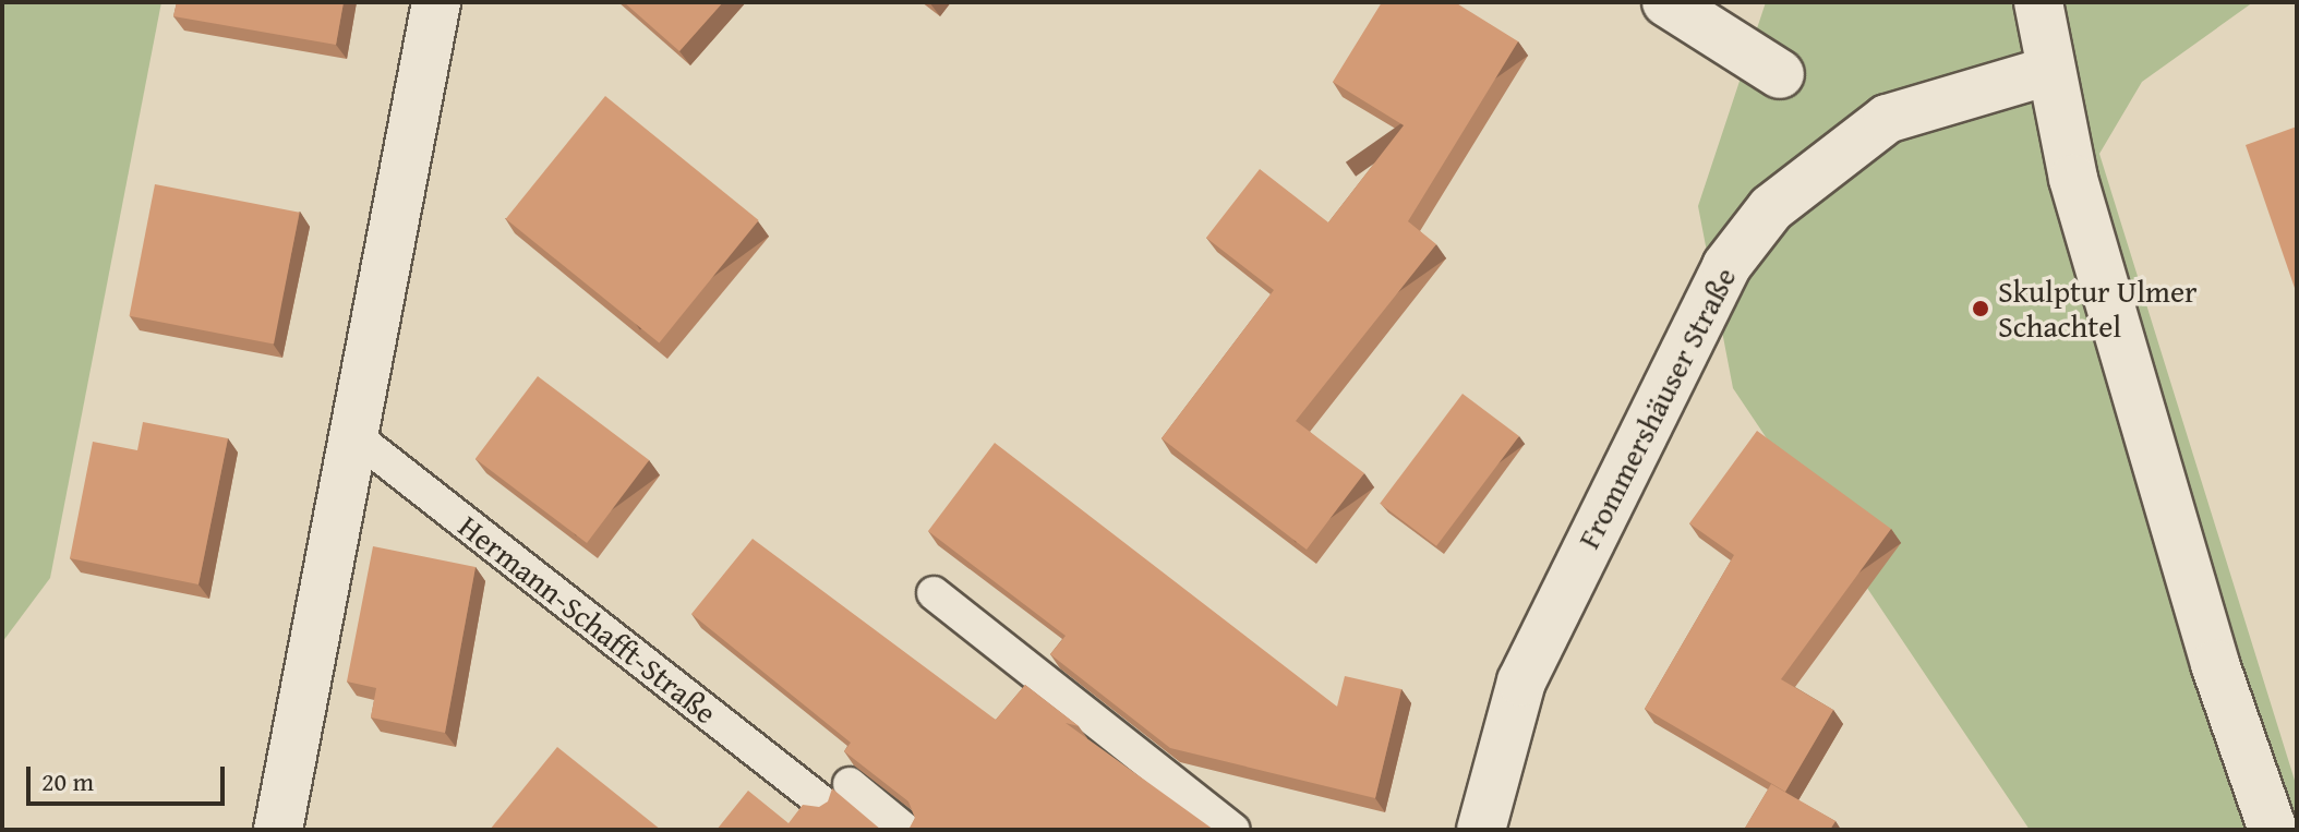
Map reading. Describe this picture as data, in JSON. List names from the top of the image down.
{
  "streets": {
    "street": ["Frommershäuser Straße"],
    "lane": ["Hermann-Schafft-Straße"]
  },
  "places": ["Skulptur Ulmer Schachtel"],
  "scale_bar": "20 m"
}
